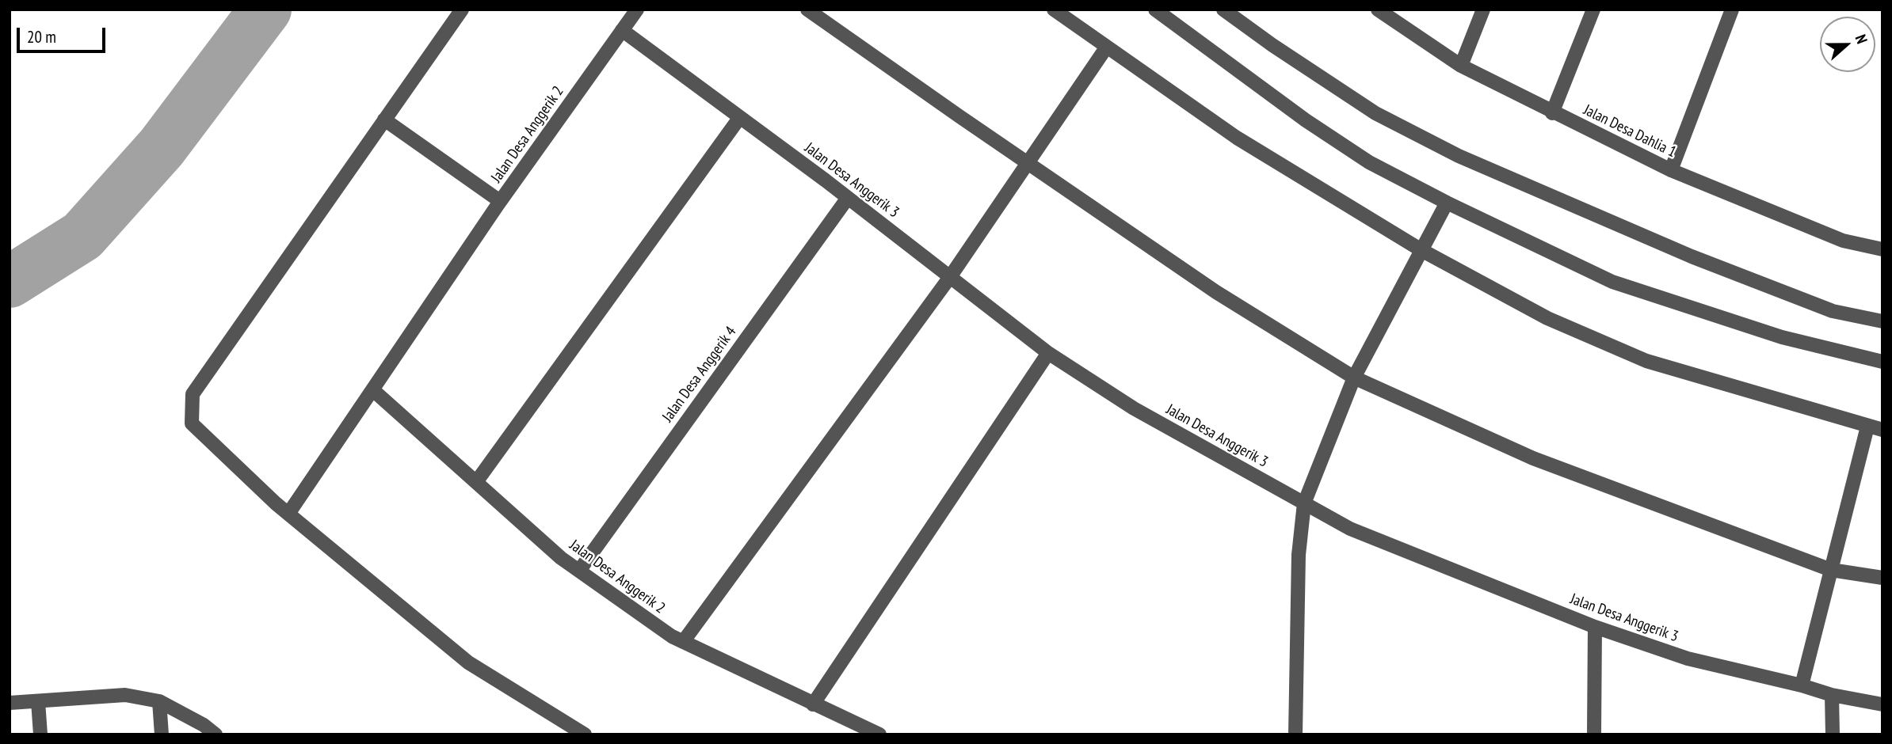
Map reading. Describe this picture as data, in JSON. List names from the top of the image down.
{
  "streets": {
    "street": [
      "Jalan Desa Dahlia 1",
      "Jalan Desa Anggerik 2",
      "Jalan Desa Anggerik 3",
      "Jalan Desa Anggerik 4"
    ]
  },
  "crossings": [
    ["Jalan Desa Anggerik 2", "Jalan Desa Anggerik 3"],
    ["Jalan Desa Anggerik 2", "Jalan Desa Anggerik 4"],
    ["Jalan Desa Anggerik 3", "Jalan Desa Anggerik 4"]
  ],
  "scale_bar": "20 m",
  "north": "right"
}
